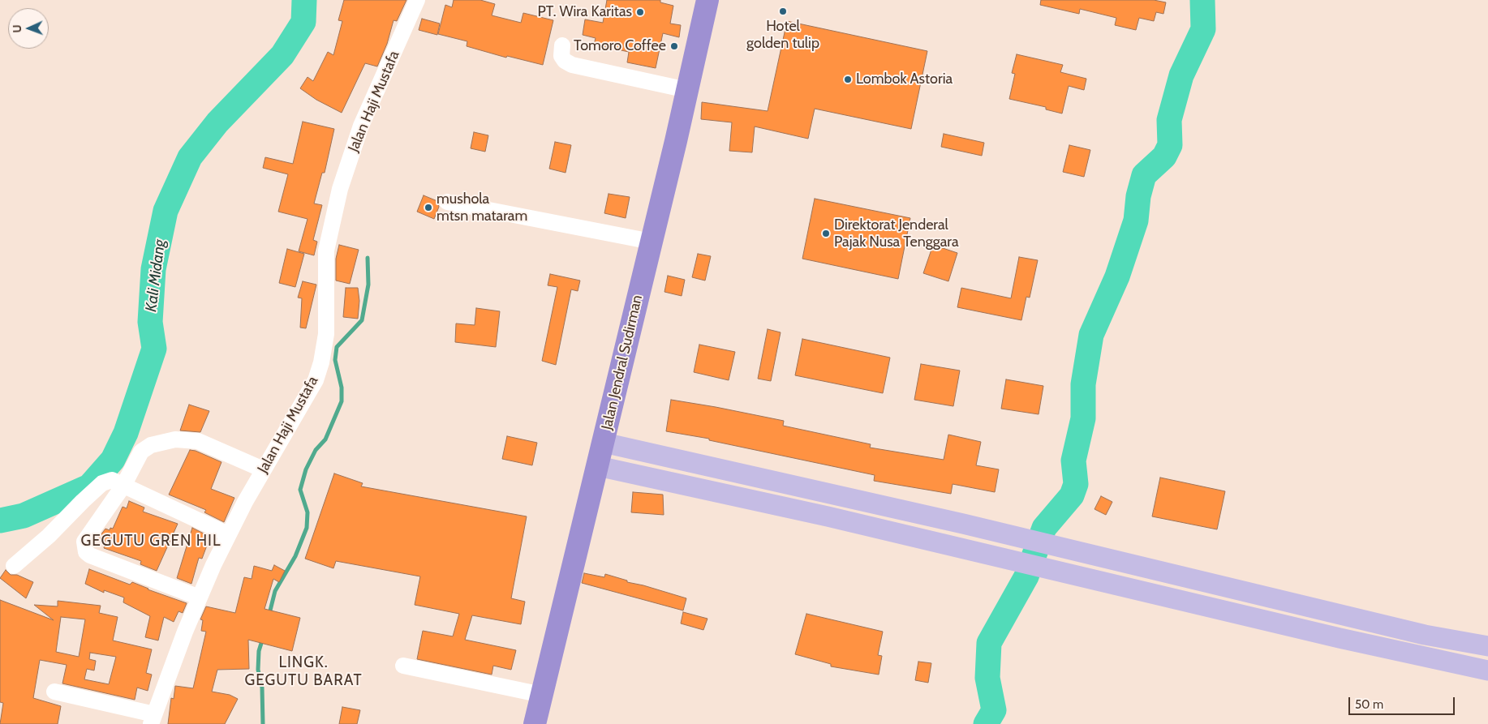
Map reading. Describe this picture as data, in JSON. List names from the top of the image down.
{
  "streets": {
    "highway": ["Jalan Jendral Sudirman"],
    "street": ["Jalan Haji Mustafa"]
  },
  "districts": ["GEGUTU GREN HIL", "LINGK. GEGUTU BARAT"],
  "water": ["Kali Midang"],
  "places": [
    "Hotel golden tulip",
    "PT. Wira Karitas",
    "Tomoro Coffee",
    "Lombok Astoria",
    "mushola mtsn mataram",
    "Direktorat Jenderal Pajak Nusa Tenggara"
  ],
  "scale_bar": "50 m",
  "north": "left"
}
